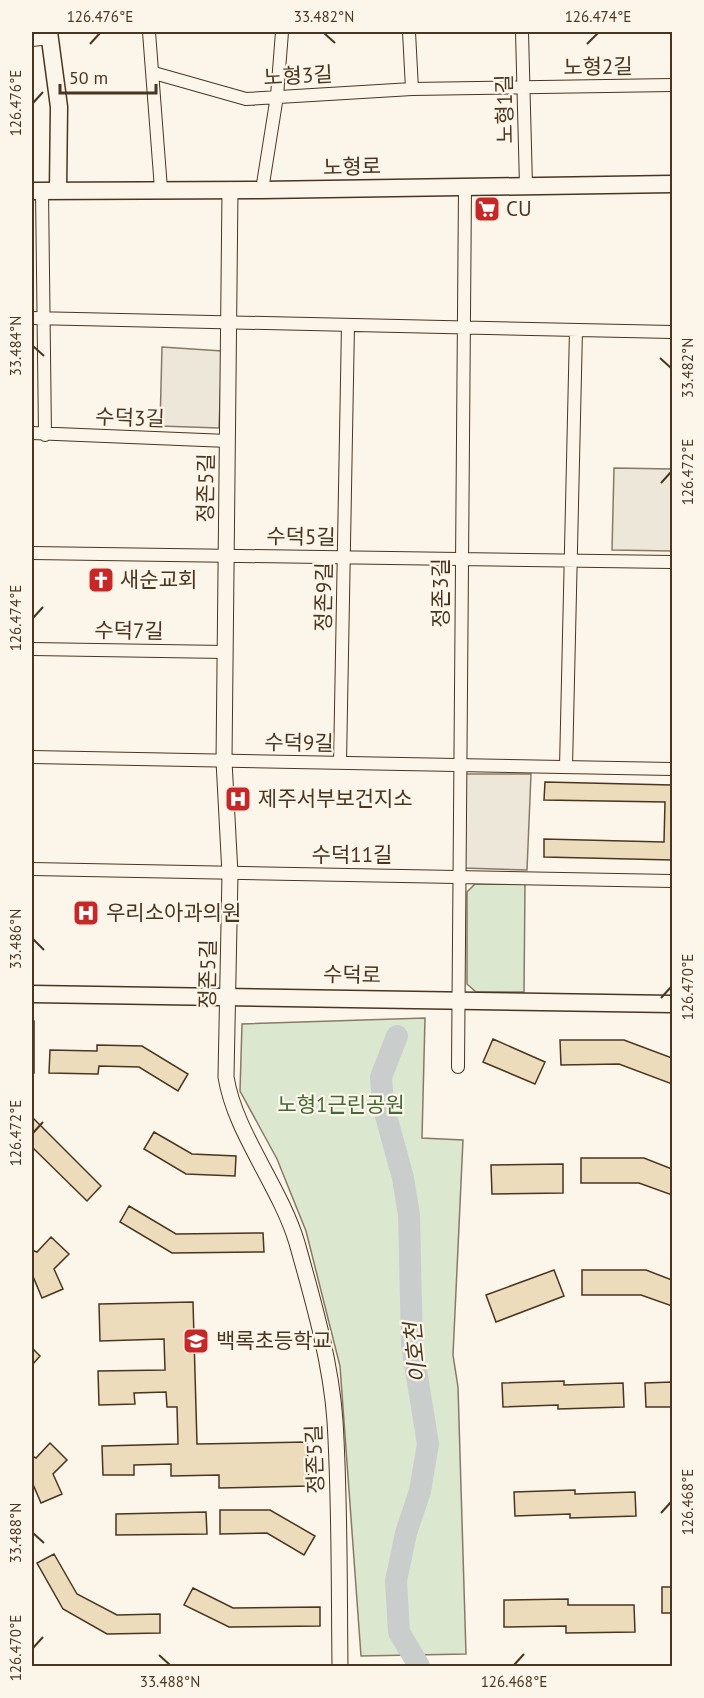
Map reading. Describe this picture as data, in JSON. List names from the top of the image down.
{
  "streets": {
    "main road": ["노형로", "수덕로"],
    "street": [
      "노형2길",
      "노형3길",
      "노형1길",
      "수덕3길",
      "정존5길",
      "수덕5길",
      "정존3길",
      "정존9길",
      "수덕7길",
      "수덕9길",
      "수덕11길"
    ]
  },
  "crossings": [
    ["노형2길", "노형3길"],
    ["노형2길", "노형1길"],
    ["노형3길", "노형1길"],
    ["노형1길", "노형로"],
    ["노형로", "정존5길"],
    ["노형로", "정존3길"],
    ["수덕3길", "정존5길"],
    ["정존5길", "수덕5길"],
    ["정존5길", "수덕7길"],
    ["정존5길", "수덕9길"],
    ["정존5길", "수덕11길"],
    ["정존5길", "수덕로"],
    ["수덕5길", "정존3길"],
    ["수덕5길", "정존9길"],
    ["정존3길", "수덕9길"],
    ["정존3길", "수덕11길"],
    ["정존3길", "수덕로"],
    ["정존9길", "수덕9길"]
  ],
  "water": ["이호천"],
  "parks": ["노형1근린공원"],
  "places": {
    "supermarket": ["CU"],
    "church": ["새순교회"],
    "hospital": ["제주서부보건지소", "우리소아과의원"],
    "school or university": ["백록초등학교"]
  },
  "scale_bar": "50 m",
  "coordinates": [
    "126.476°E",
    "33.482°N",
    "126.474°E",
    "33.484°N",
    "126.472°E",
    "33.486°N",
    "126.470°E",
    "126.468°E",
    "33.488°N"
  ]
}
